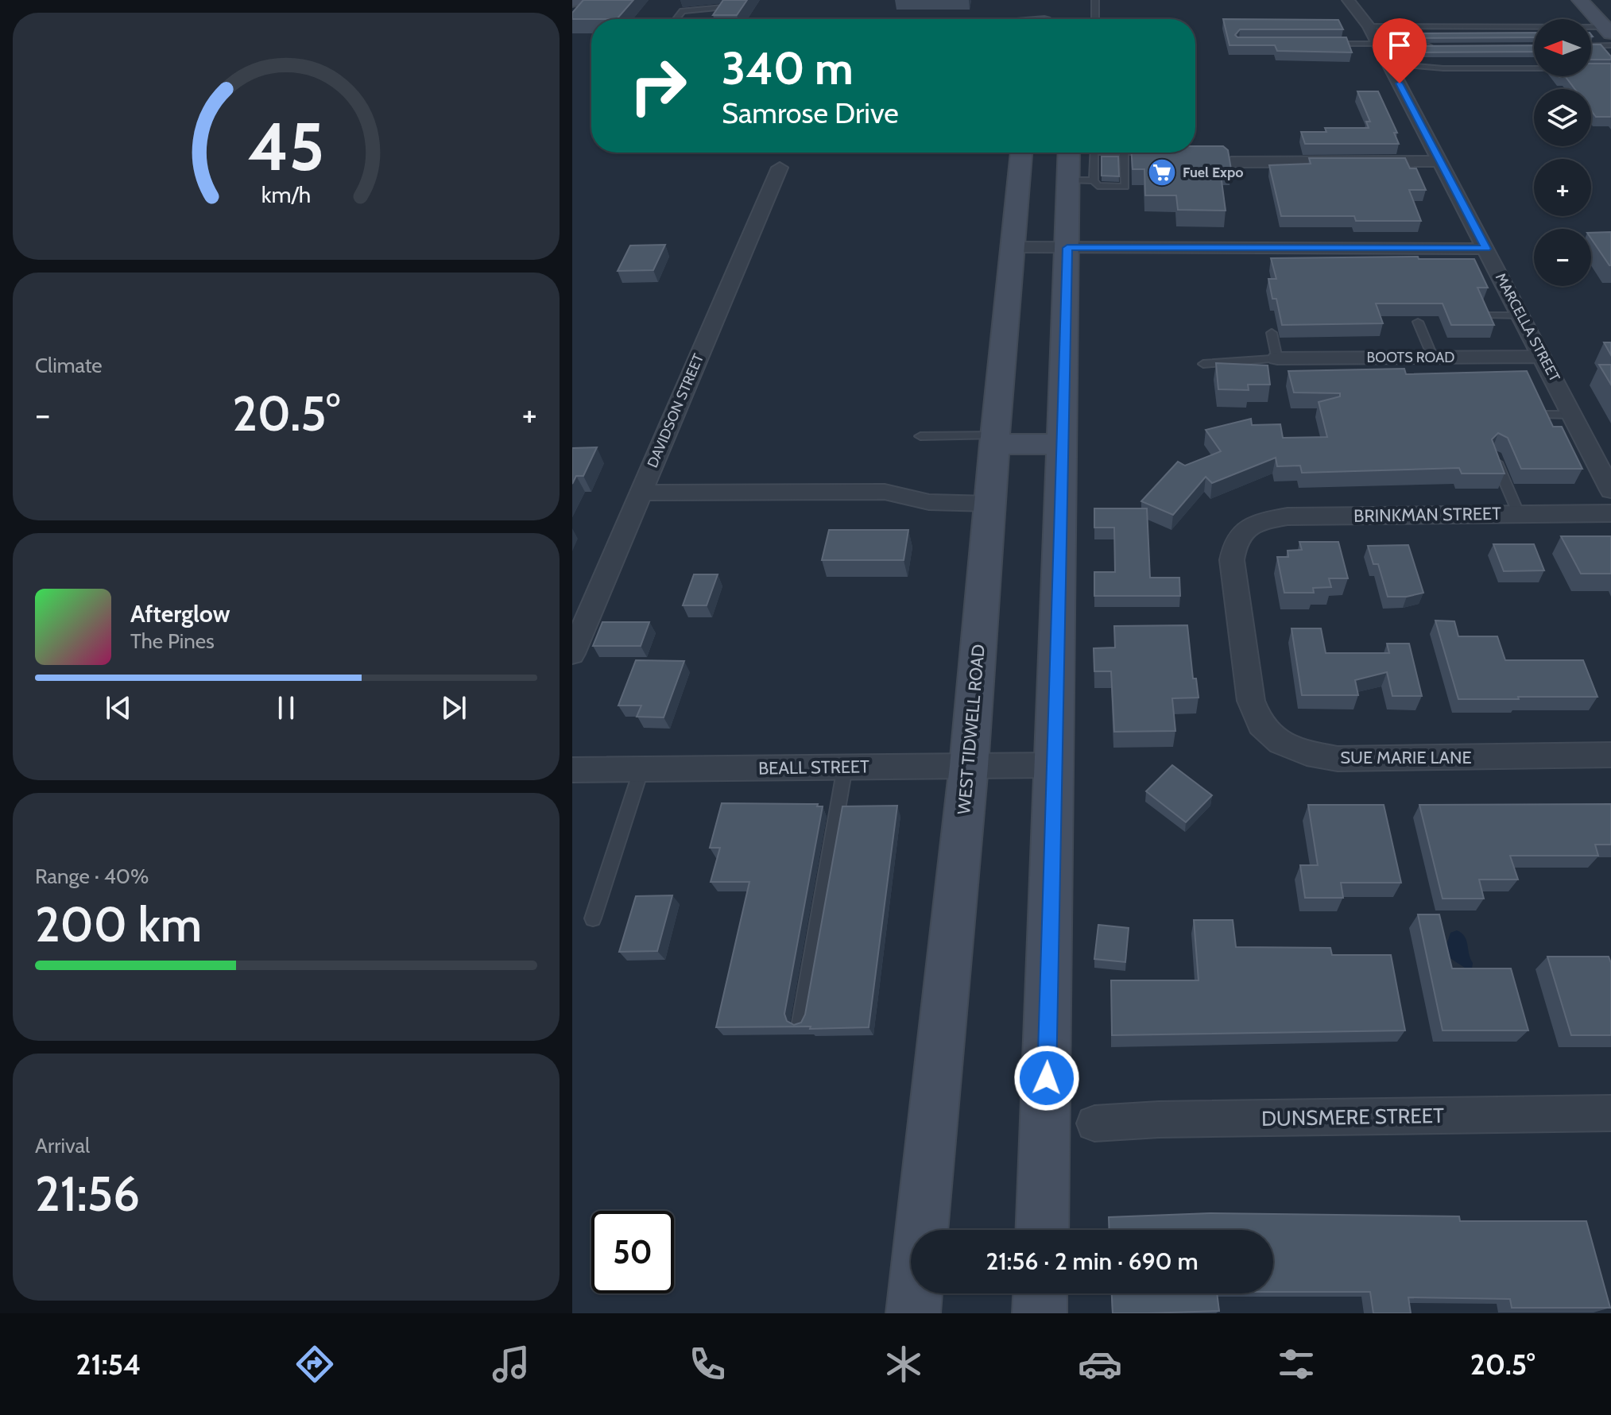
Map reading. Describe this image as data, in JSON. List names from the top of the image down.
{
  "streets": {
    "main road": ["WEST TIDWELL ROAD"],
    "street": [
      "MARCELLA STREET",
      "BOOTS ROAD",
      "DAVIDSON STREET",
      "BRINKMAN STREET",
      "SUE MARIE LANE",
      "BEALL STREET",
      "DUNSMERE STREET"
    ]
  },
  "crossings": [
    ["MARCELLA STREET", "BOOTS ROAD"],
    ["BRINKMAN STREET", "SUE MARIE LANE"],
    ["WEST TIDWELL ROAD", "BEALL STREET"]
  ],
  "places": {
    "supermarket": ["Fuel Expo"]
  },
  "north": "left",
  "page": {
    "map_buttons": ["+", "−"],
    "turn": ["340 m", "Samrose Drive"],
    "tile": [
      "Climate",
      ["Range · 40%", "200 km"],
      ["Arrival", "21:56"]
    ],
    "heat": ["−", "20.5°", "+"],
    "song": ["Afterglow", "The Pines"],
    "limit": "50",
    "trip": "21:56 · 2 min · 690 m",
    "tabs": ["21:54", "20.5°"],
    "gauge": ["45", "km/h"]
  }
}
